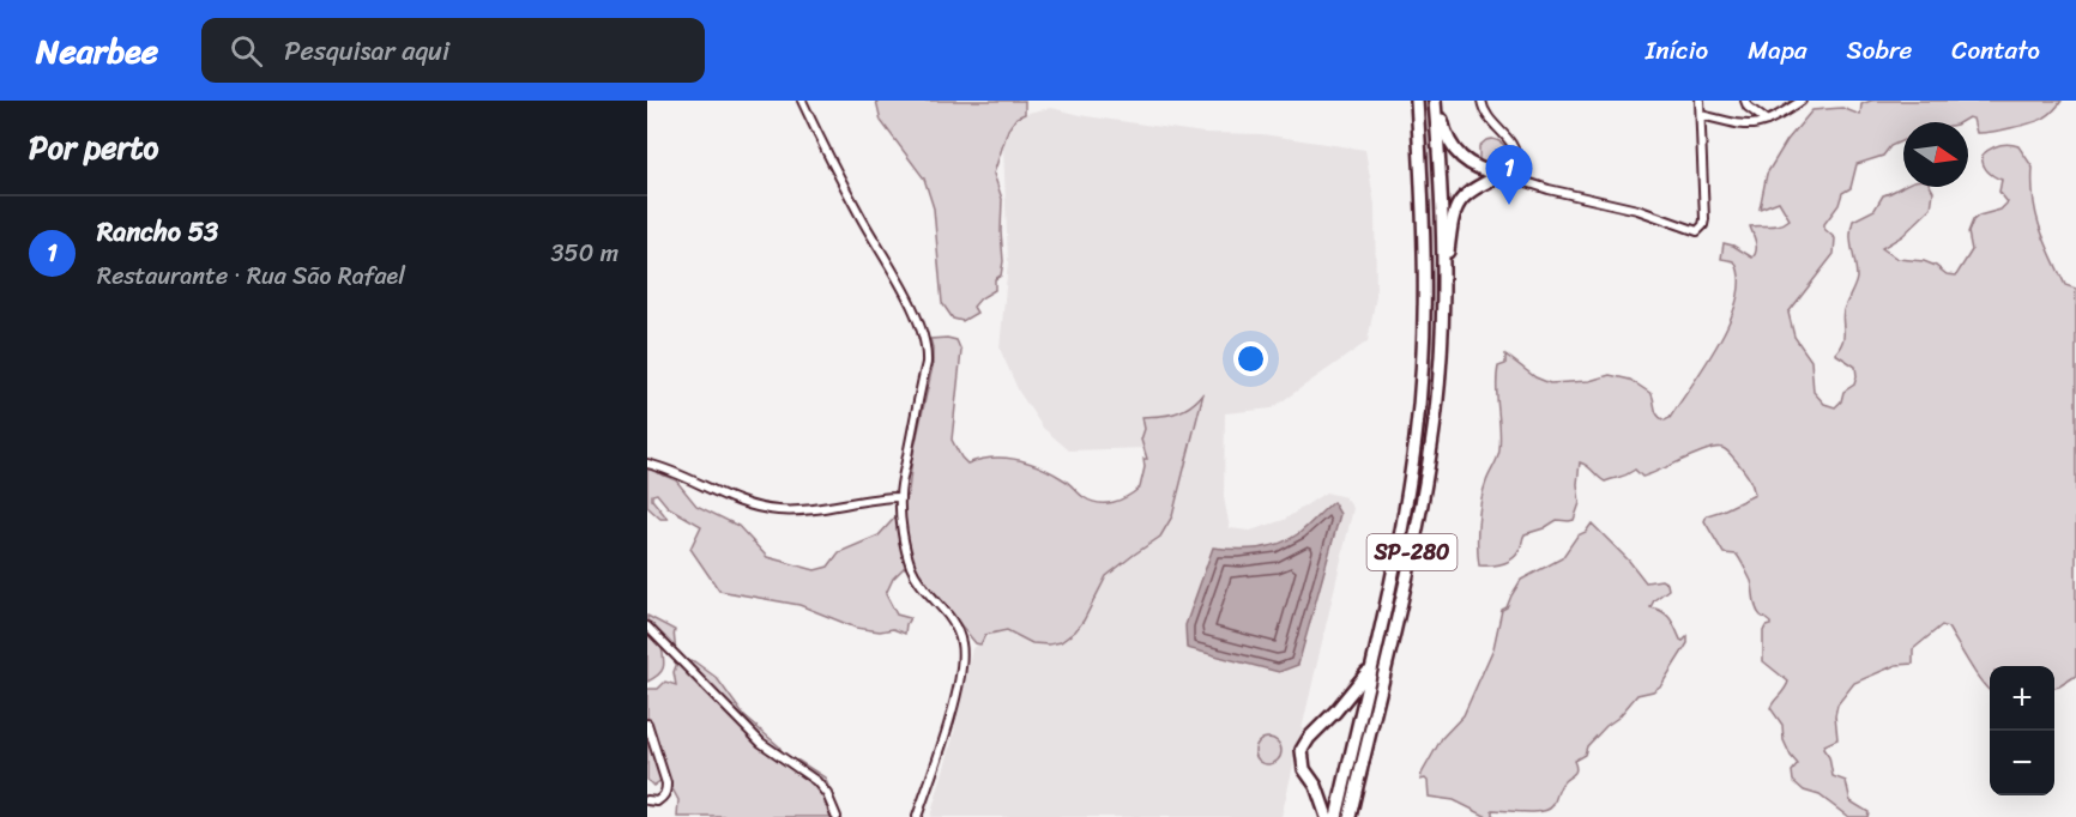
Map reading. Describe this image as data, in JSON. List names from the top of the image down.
{
  "streets": {
    "highway": ["SP-280"]
  },
  "north": "right",
  "page": {
    "header": "Nearbee",
    "search": "Pesquisar aqui",
    "nav": [
      "Início",
      "Mapa",
      "Sobre",
      "Contato"
    ],
    "heading": "Por perto",
    "pins": "1",
    "list": [
      {
        "mark": "1",
        "name": "Rancho 53",
        "note": "Restaurante · Rua São Rafael",
        "value": "350 m"
      }
    ],
    "map_buttons": ["+", "−"]
  }
}
